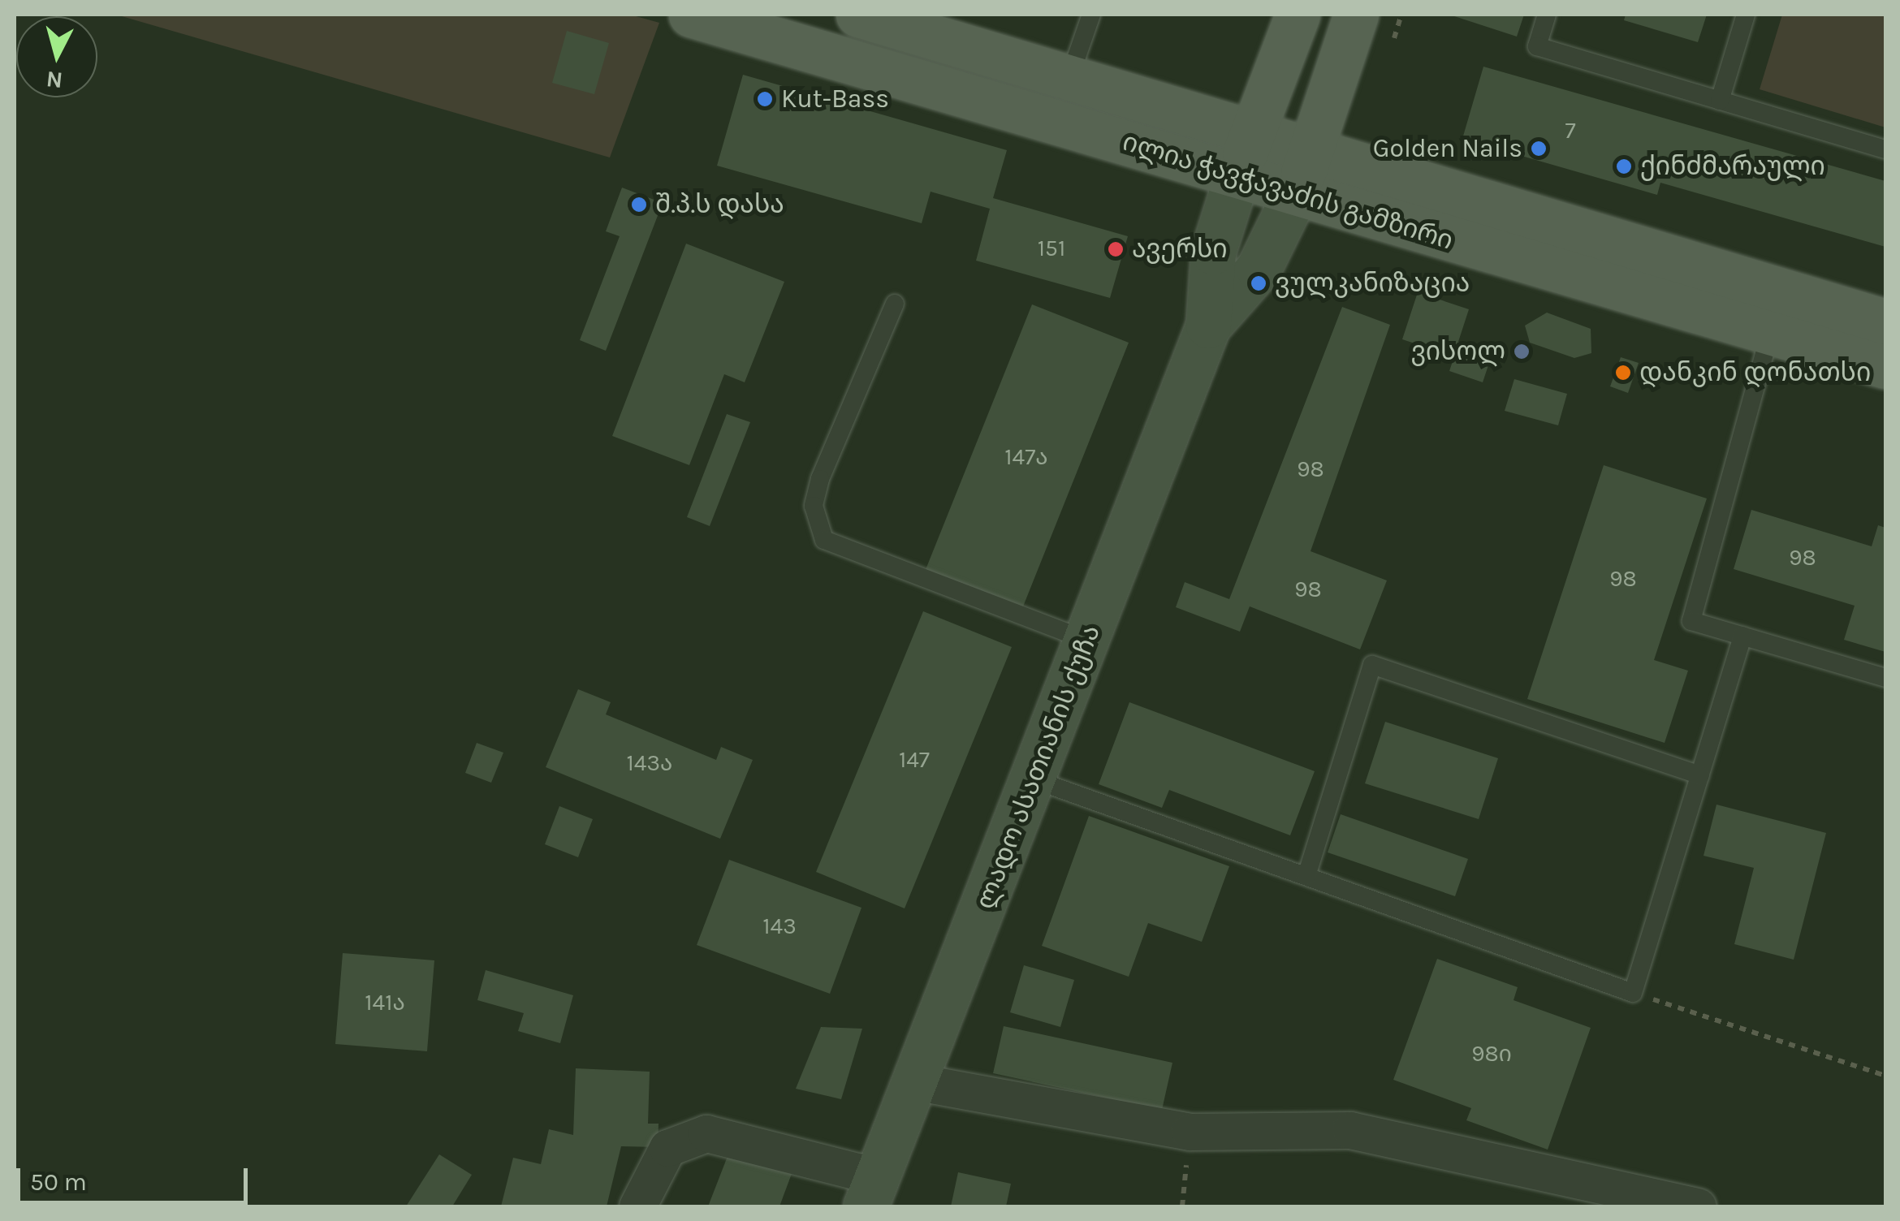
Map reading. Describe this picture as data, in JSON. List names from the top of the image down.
{
  "streets": {
    "main road": ["ილია ჭავჭავაძის გამზირი", "ლადო ასათიანის ქუჩა"]
  },
  "crossings": [
    ["ილია ჭავჭავაძის გამზირი", "ლადო ასათიანის ქუჩა"]
  ],
  "places": [
    "Kut-Bass",
    "Golden Nails",
    "ქინძმარაული",
    "შ.პ.ს დასა",
    "ავერსი",
    "ვულკანიზაცია",
    "ვისოლ",
    "დანკინ დონათსი"
  ],
  "house_numbers": [
    "7",
    "151",
    "147ა",
    "98",
    "98",
    "98",
    "98",
    "147",
    "143ა",
    "143",
    "141ა",
    "98ი"
  ],
  "scale_bar": "50 m",
  "north": "bottom"
}
